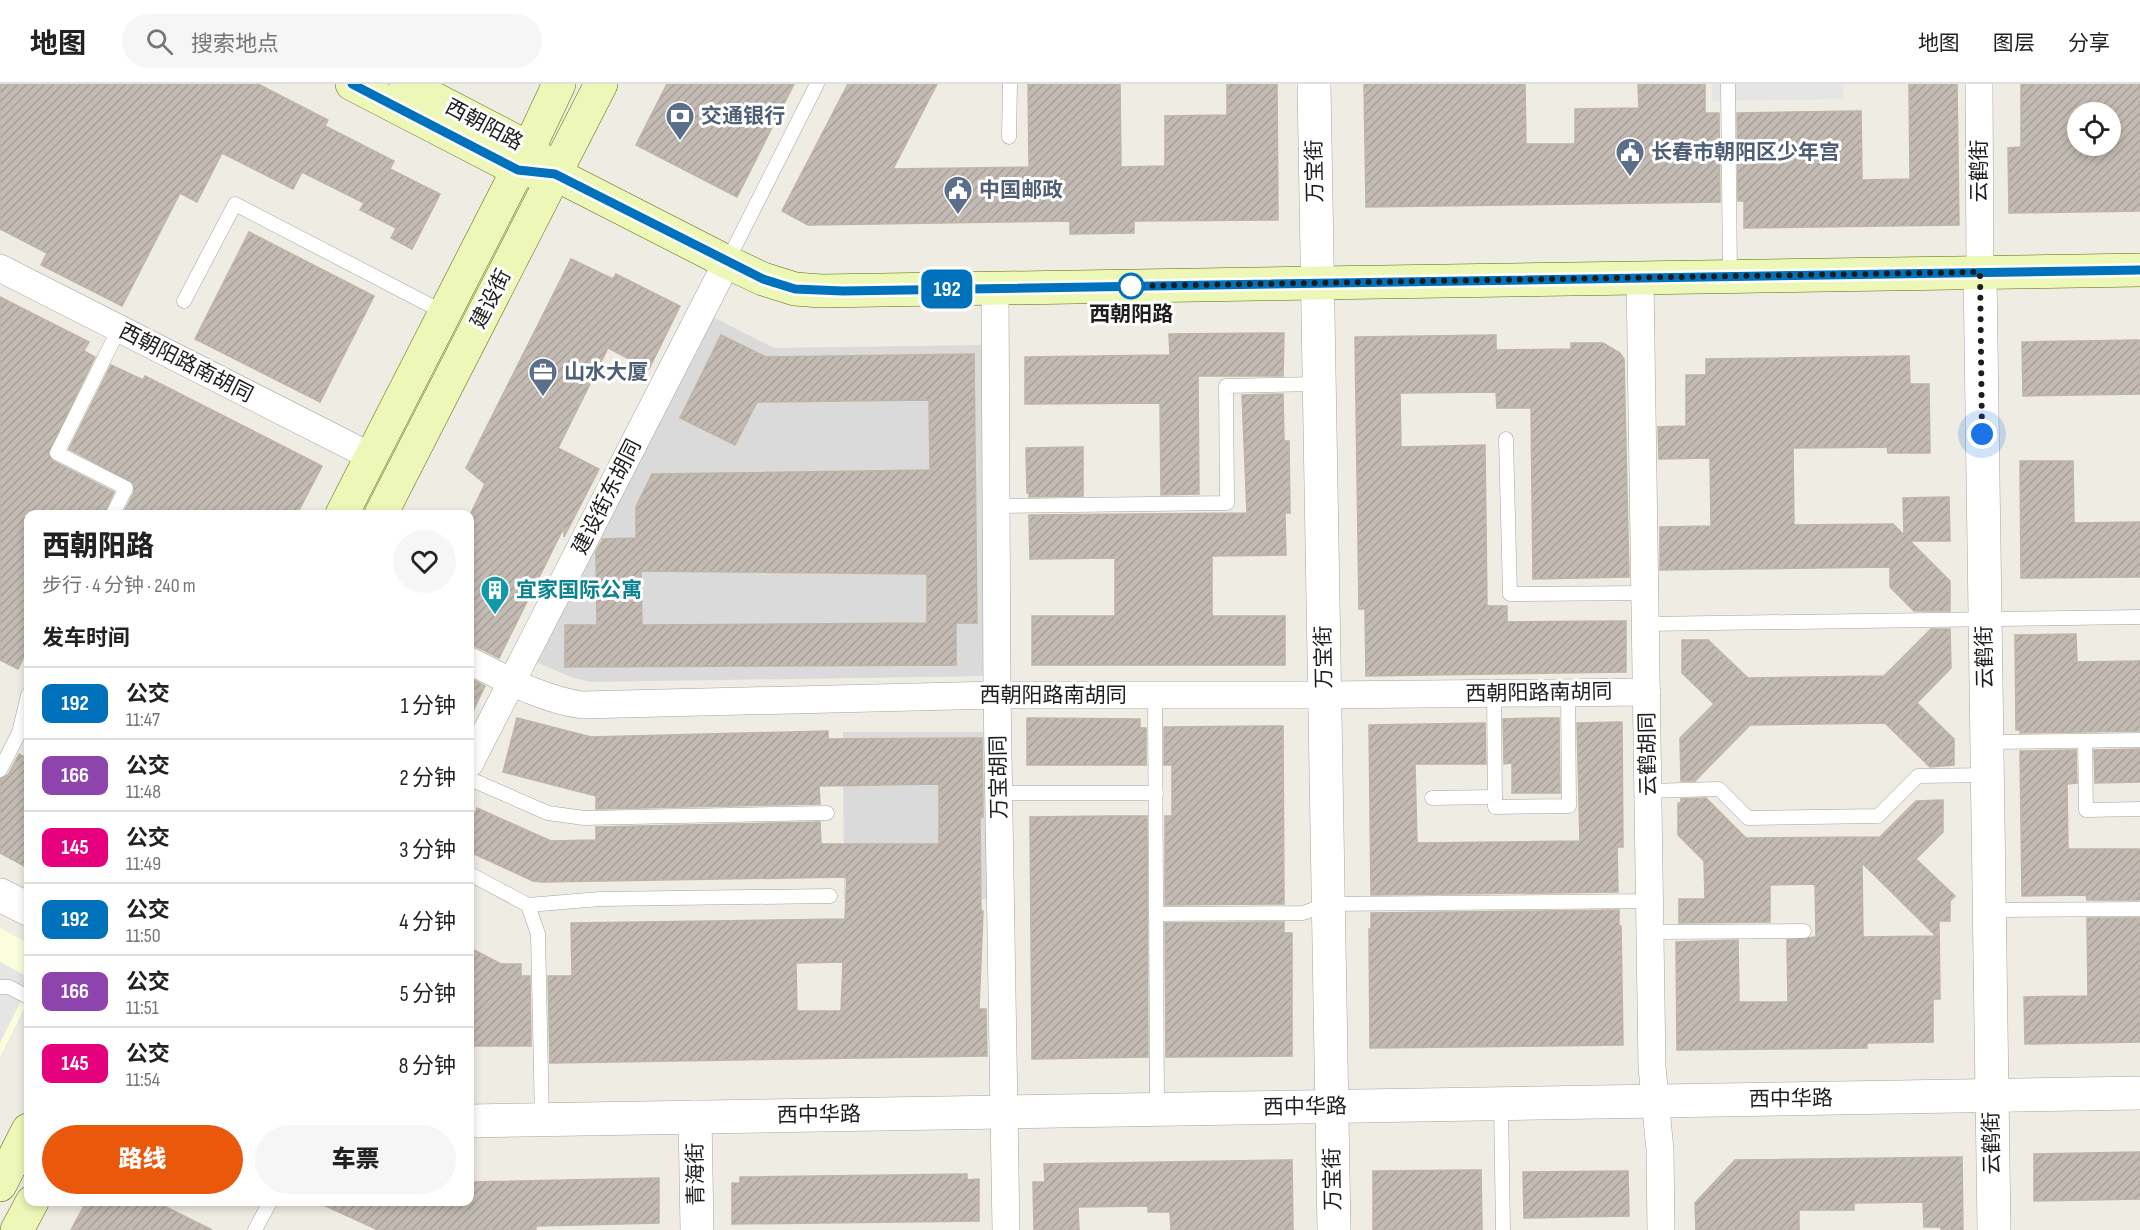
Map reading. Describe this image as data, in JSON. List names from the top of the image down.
{
  "streets": {
    "main road": ["西朝阳路", "建设街"],
    "street": [
      "万宝街",
      "云鹤街",
      "西朝阳路南胡同",
      "建设街东胡同",
      "云鹤胡同",
      "万宝胡同",
      "西中华路",
      "青海街"
    ]
  },
  "crossings": [
    ["西朝阳路", "万宝街"],
    ["西朝阳路", "云鹤街"],
    ["西朝阳路", "建设街"],
    ["西朝阳路", "建设街东胡同"],
    ["西朝阳路", "云鹤胡同"],
    ["西朝阳路", "万宝胡同"],
    ["万宝街", "西朝阳路南胡同"],
    ["万宝街", "西中华路"],
    ["云鹤街", "西中华路"],
    ["建设街", "西朝阳路南胡同"],
    ["西朝阳路南胡同", "建设街东胡同"],
    ["西朝阳路南胡同", "云鹤胡同"],
    ["西朝阳路南胡同", "万宝胡同"],
    ["云鹤胡同", "西中华路"],
    ["万宝胡同", "西中华路"],
    ["西中华路", "青海街"]
  ],
  "places": {
    "bank": ["交通银行"],
    "public building": ["长春市朝阳区少年宫", "中国邮政"],
    "other": ["西朝阳路"],
    "office": ["山水大厦"],
    "building": ["宜家国际公寓"]
  },
  "lines": ["bus line 192"],
  "page": {
    "header": "地图",
    "search": "搜索地点",
    "nav": ["地图", "图层", "分享"],
    "on_map": "192",
    "heading": [
      ["西朝阳路", "步行 · 4 分钟 · 240 m"],
      "发车时间"
    ],
    "list": [
      {
        "mark": "192",
        "name": "公交",
        "note": "11:47",
        "value": "1 分钟"
      },
      {
        "mark": "166",
        "name": "公交",
        "note": "11:48",
        "value": "2 分钟"
      },
      {
        "mark": "145",
        "name": "公交",
        "note": "11:49",
        "value": "3 分钟"
      },
      {
        "mark": "192",
        "name": "公交",
        "note": "11:50",
        "value": "4 分钟"
      },
      {
        "mark": "166",
        "name": "公交",
        "note": "11:51",
        "value": "5 分钟"
      },
      {
        "mark": "145",
        "name": "公交",
        "note": "11:54",
        "value": "8 分钟"
      }
    ],
    "buttons": ["路线", "车票"]
  }
}
